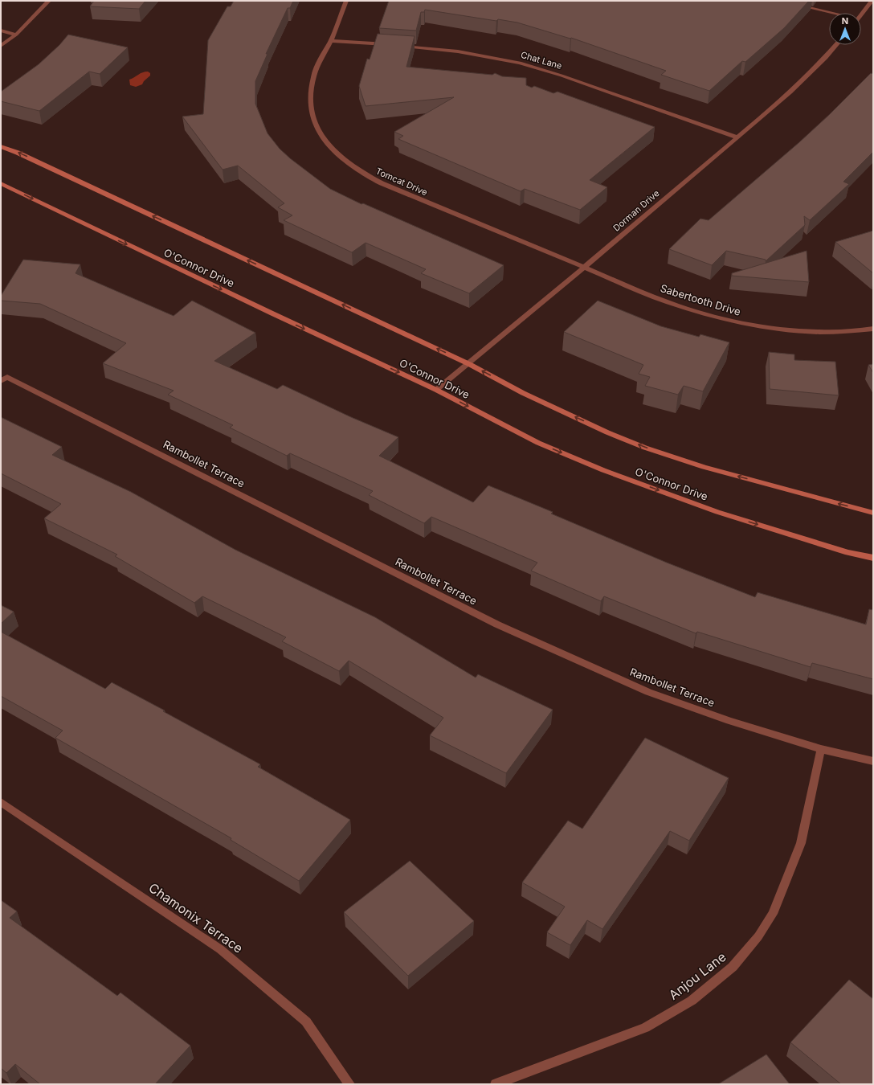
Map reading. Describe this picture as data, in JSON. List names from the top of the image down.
{
  "streets": {
    "main road": ["O'Connor Drive"],
    "street": [
      "Chat Lane",
      "Tomcat Drive",
      "Dorman Drive",
      "Sabertooth Drive",
      "Rambollet Terrace",
      "Chamonix Terrace",
      "Anjou Lane"
    ]
  },
  "crossings": [
    ["Chat Lane", "Dorman Drive"],
    ["Tomcat Drive", "Dorman Drive"],
    ["Tomcat Drive", "Sabertooth Drive"],
    ["Dorman Drive", "O'Connor Drive"],
    ["Dorman Drive", "Sabertooth Drive"],
    ["Rambollet Terrace", "Anjou Lane"]
  ],
  "north": "top"
}
